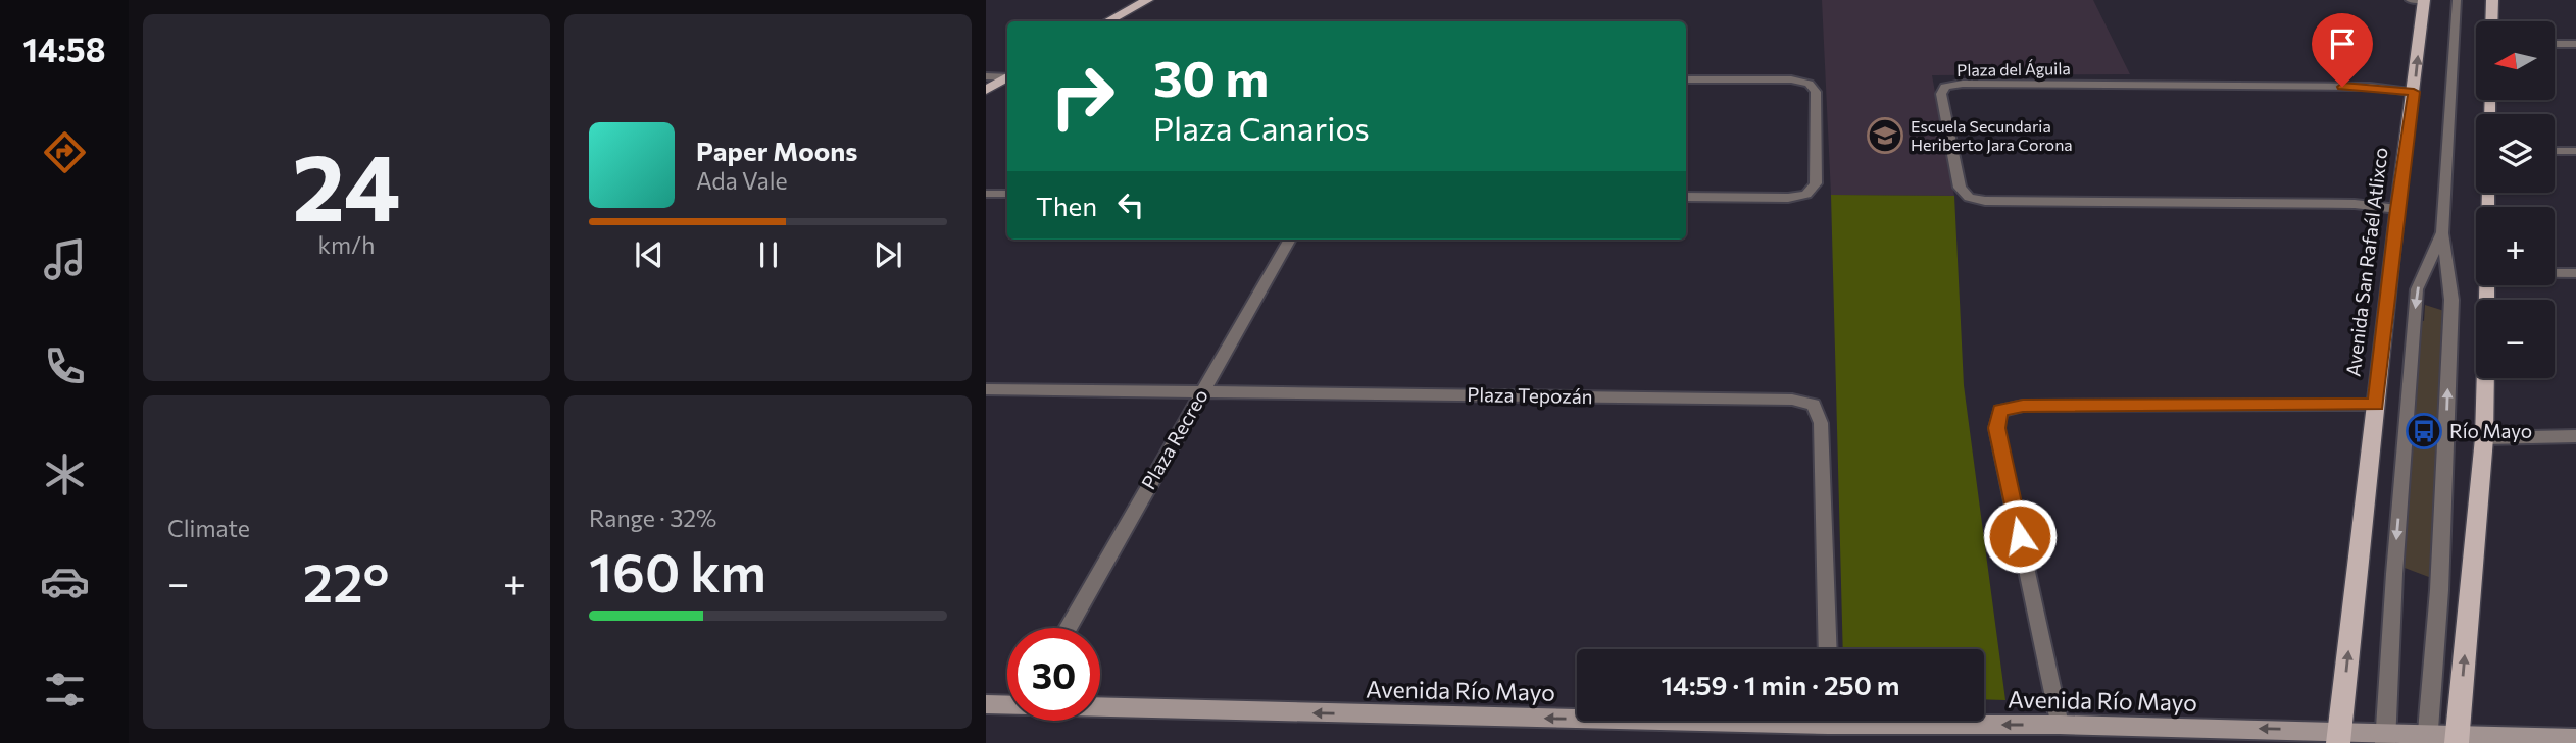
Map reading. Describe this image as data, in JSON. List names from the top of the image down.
{
  "streets": {
    "main road": ["Avenida San Rafaél Atlixco"],
    "street": [
      "Plaza del Águila",
      "Plaza Tepozán",
      "Plaza Recreo",
      "Avenida Río Mayo"
    ]
  },
  "crossings": [
    ["Plaza del Águila", "Avenida San Rafaél Atlixco"],
    ["Avenida San Rafaél Atlixco", "Avenida Río Mayo"],
    ["Plaza Tepozán", "Plaza Recreo"]
  ],
  "one_way": ["Avenida Río Mayo"],
  "places": {
    "school or university": ["Escuela Secundaria Heriberto Jara Corona"],
    "bus stop": ["Río Mayo"]
  },
  "north": "left",
  "page": {
    "tabs": "14:58",
    "tile": [
      ["24", "km/h"],
      "Climate",
      ["Range · 32%", "160 km"]
    ],
    "map_buttons": ["+", "−"],
    "turn": ["30 m", "Plaza Canarios"],
    "song": ["Paper Moons", "Ada Vale"],
    "then": "Then",
    "heat": ["−", "22°", "+"],
    "limit": "30",
    "trip": "14:59 · 1 min · 250 m"
  }
}
